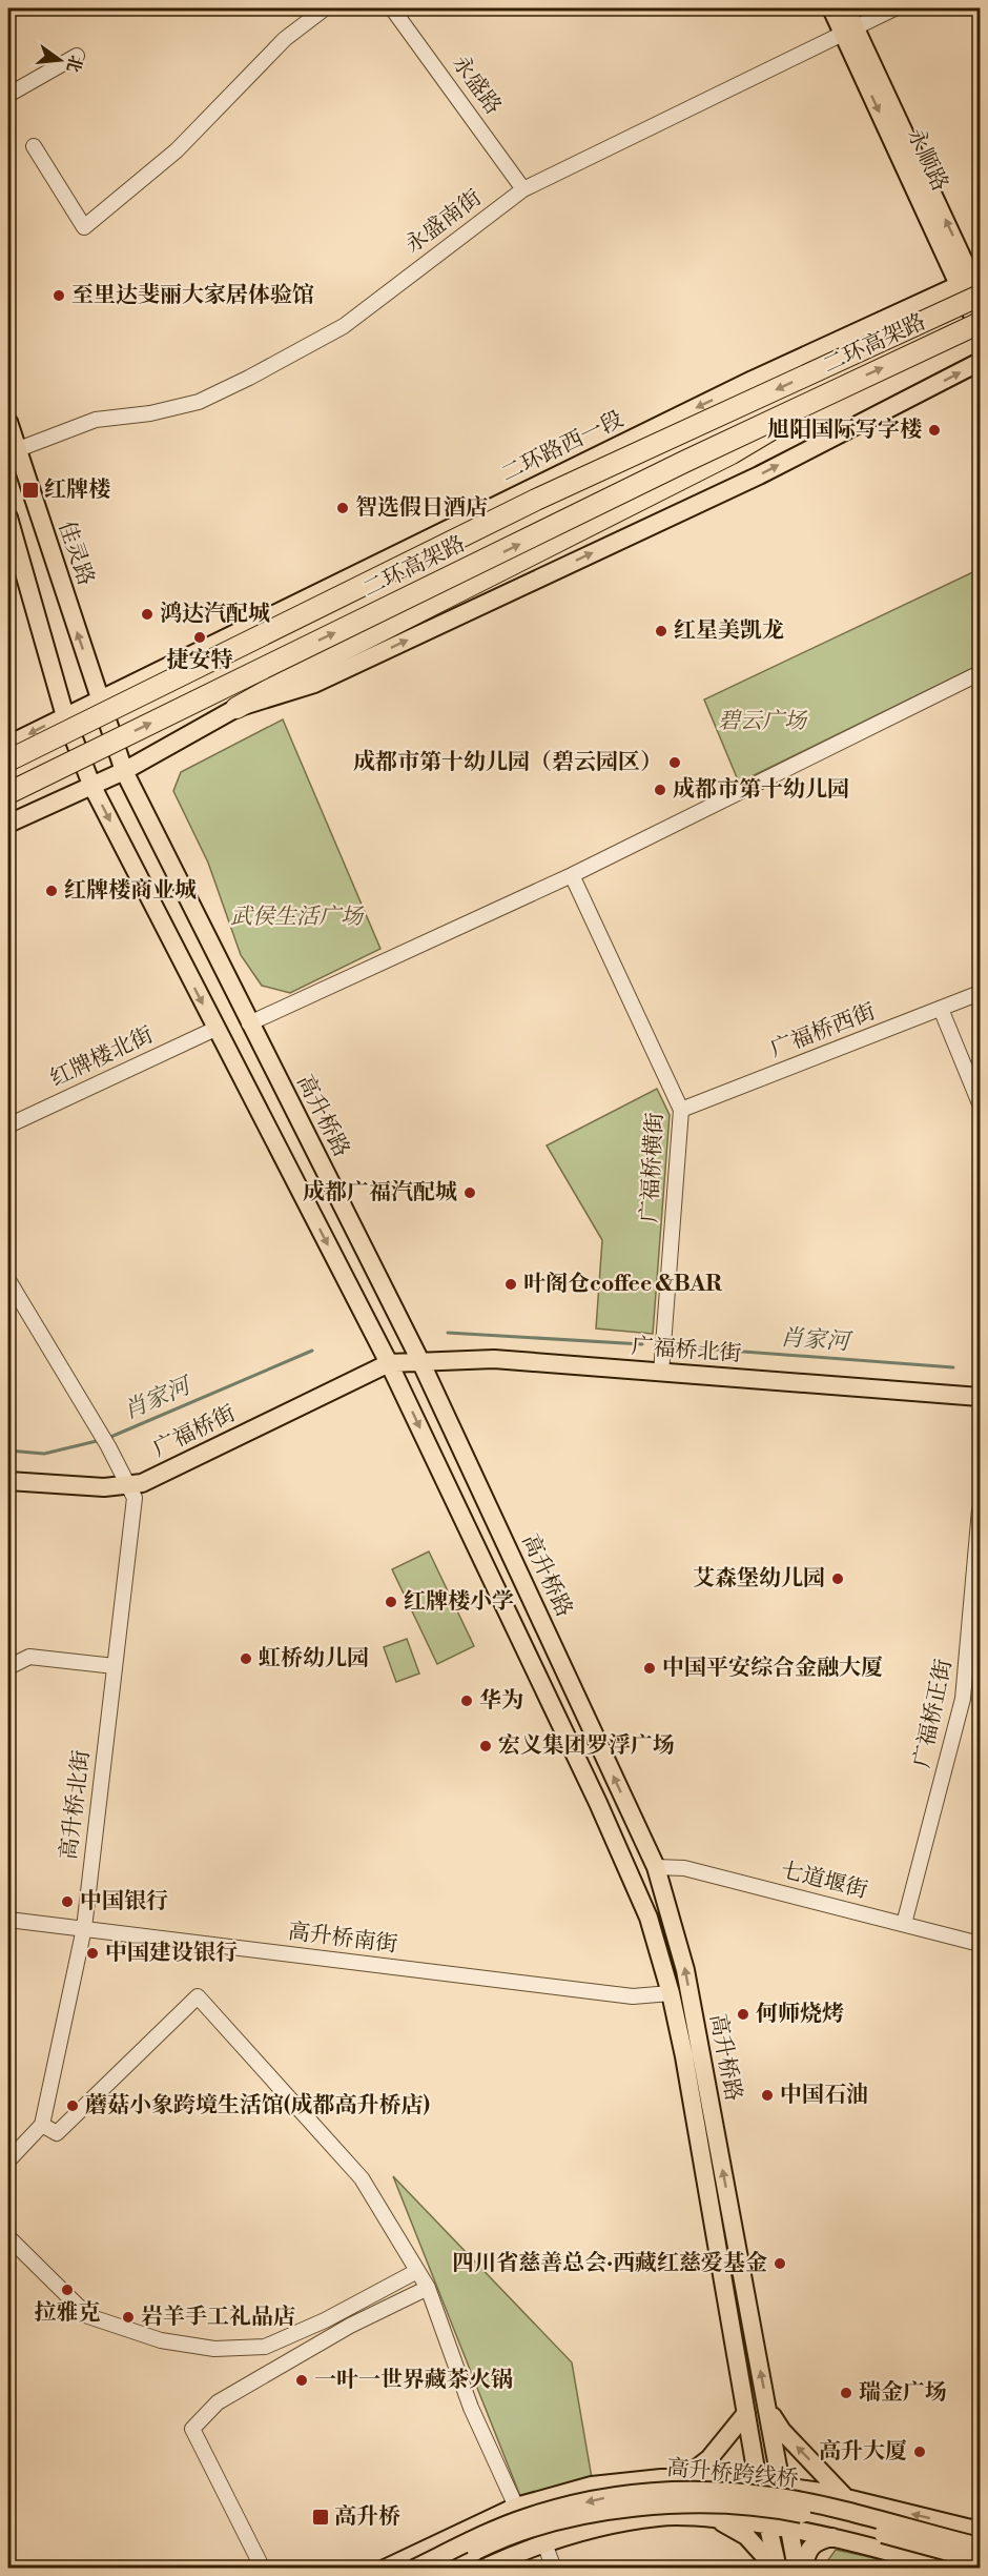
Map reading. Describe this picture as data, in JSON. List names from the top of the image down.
{
  "streets": {
    "highway": ["二环高架路"],
    "main road": [
      "永顺路",
      "二环路西一段",
      "佳灵路",
      "高升桥路",
      "广福桥北街",
      "广福桥街",
      "高升桥跨线桥"
    ],
    "street": [
      "永盛路",
      "永盛南街",
      "广福桥西街",
      "红牌楼北街",
      "广福桥横街",
      "广福桥正街",
      "高升桥北街",
      "七道堰街",
      "高升桥南街"
    ]
  },
  "crossings": [
    ["永盛路", "永盛南街"],
    ["永顺路", "永盛南街"],
    ["永顺路", "二环高架路"],
    ["永顺路", "二环路西一段"],
    ["永盛南街", "佳灵路"],
    ["二环高架路", "二环路西一段"],
    ["二环路西一段", "佳灵路"],
    ["二环路西一段", "高升桥路"],
    ["佳灵路", "高升桥路"],
    ["广福桥西街", "广福桥横街"],
    ["红牌楼北街", "高升桥路"],
    ["高升桥路", "广福桥北街"],
    ["高升桥路", "广福桥街"],
    ["高升桥路", "七道堰街"],
    ["高升桥路", "高升桥南街"],
    ["广福桥横街", "广福桥北街"],
    ["广福桥北街", "广福桥街"],
    ["广福桥街", "高升桥北街"],
    ["广福桥正街", "七道堰街"],
    ["高升桥北街", "高升桥南街"]
  ],
  "water": ["肖家河"],
  "parks": ["碧云广场", "武侯生活广场"],
  "places": {
    "other": [
      "至里达斐丽大家居体验馆",
      "旭阳国际写字楼",
      "智选假日酒店",
      "鸿达汽配城",
      "红星美凯龙",
      "捷安特",
      "成都市第十幼儿园（碧云园区）",
      "成都市第十幼儿园",
      "红牌楼商业城",
      "成都广福汽配城",
      "叶阁仓coffee &BAR",
      "艾森堡幼儿园",
      "红牌楼小学",
      "虹桥幼儿园",
      "中国平安综合金融大厦",
      "华为",
      "宏义集团罗浮广场",
      "中国银行",
      "中国建设银行",
      "何师烧烤",
      "中国石油",
      "蘑菇小象跨境生活馆(成都高升桥店)",
      "四川省慈善总会·西藏红慈爱基金",
      "拉雅克",
      "岩羊手工礼品店",
      "一叶一世界藏茶火锅",
      "瑞金广场",
      "高升大厦"
    ],
    "transit": ["红牌楼", "高升桥"]
  },
  "north": "right"
}
